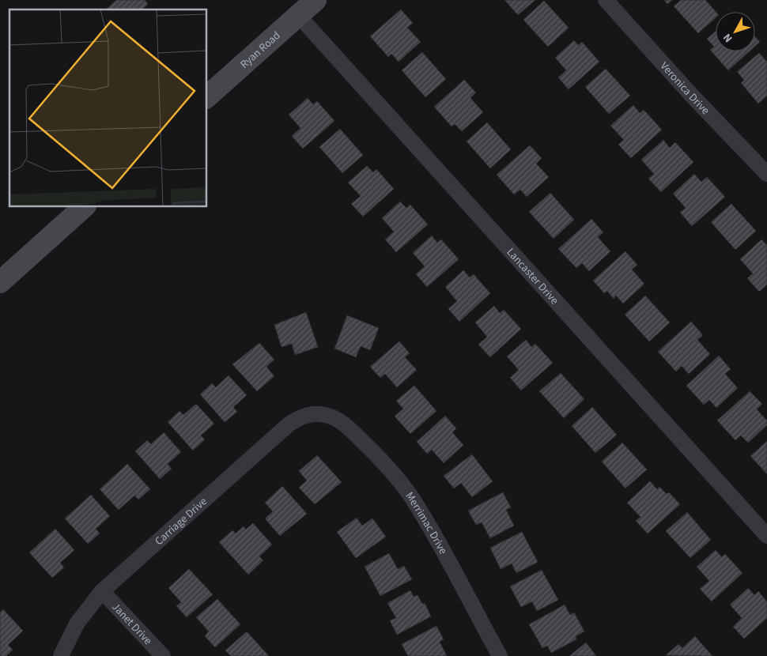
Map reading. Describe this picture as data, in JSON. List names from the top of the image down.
{
  "streets": {
    "main road": ["Ryan Road"],
    "street": [
      "Veronica Drive",
      "Lancaster Drive",
      "Carriage Drive",
      "Merrimac Drive",
      "Janet Drive"
    ]
  },
  "crossings": [
    ["Ryan Road", "Lancaster Drive"],
    ["Carriage Drive", "Merrimac Drive"],
    ["Carriage Drive", "Janet Drive"]
  ],
  "north": "bottom left"
}
